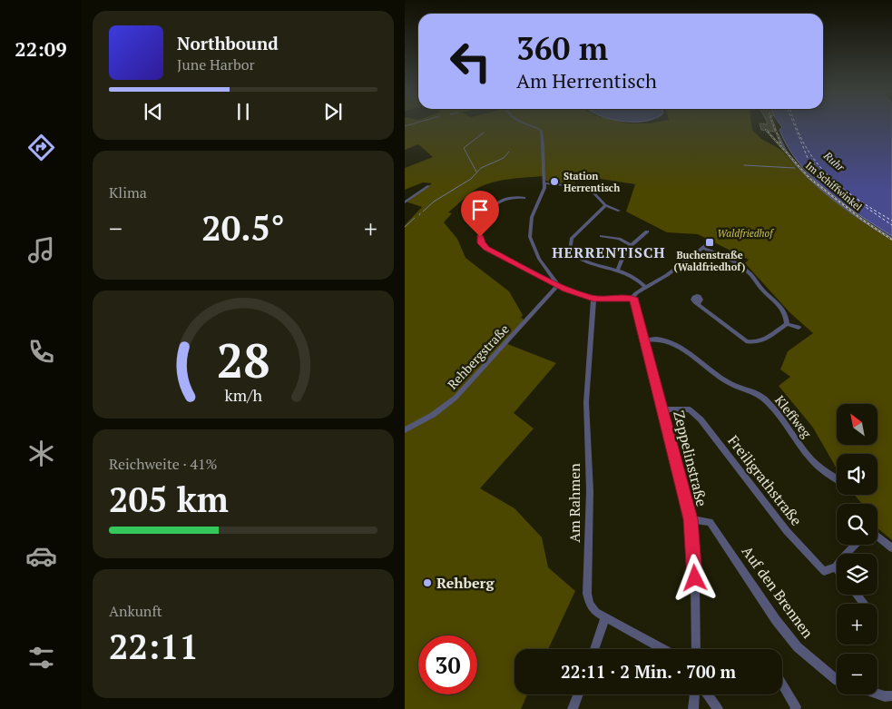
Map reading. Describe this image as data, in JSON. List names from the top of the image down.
{
  "streets": {
    "street": [
      "Im Schiffwinkel",
      "Rehbergstraße",
      "Kleffweg",
      "Zeppelinstraße",
      "Freiligrathstraße",
      "Am Rahmen",
      "Auf den Brennen"
    ]
  },
  "crossings": [
    ["Kleffweg", "Zeppelinstraße"],
    ["Zeppelinstraße", "Freiligrathstraße"],
    ["Zeppelinstraße", "Auf den Brennen"]
  ],
  "districts": ["HERRENTISCH"],
  "water": ["Ruhr"],
  "parks": ["Waldfriedhof"],
  "places": {
    "other": ["Station Herrentisch", "Rehberg"],
    "transit": ["Buchenstraße (Waldfriedhof)"]
  },
  "north": "top left",
  "page": {
    "tabs": "22:09",
    "turn": ["360 m", "Am Herrentisch"],
    "song": ["Northbound", "June Harbor"],
    "tile": [
      "Klima",
      ["Reichweite · 41%", "205 km"],
      ["Ankunft", "22:11"]
    ],
    "heat": ["−", "20.5°", "+"],
    "map_buttons": ["+", "−"],
    "limit": "30",
    "trip": "22:11 · 2 Min. · 700 m",
    "gauge": ["28", "km/h"]
  }
}
